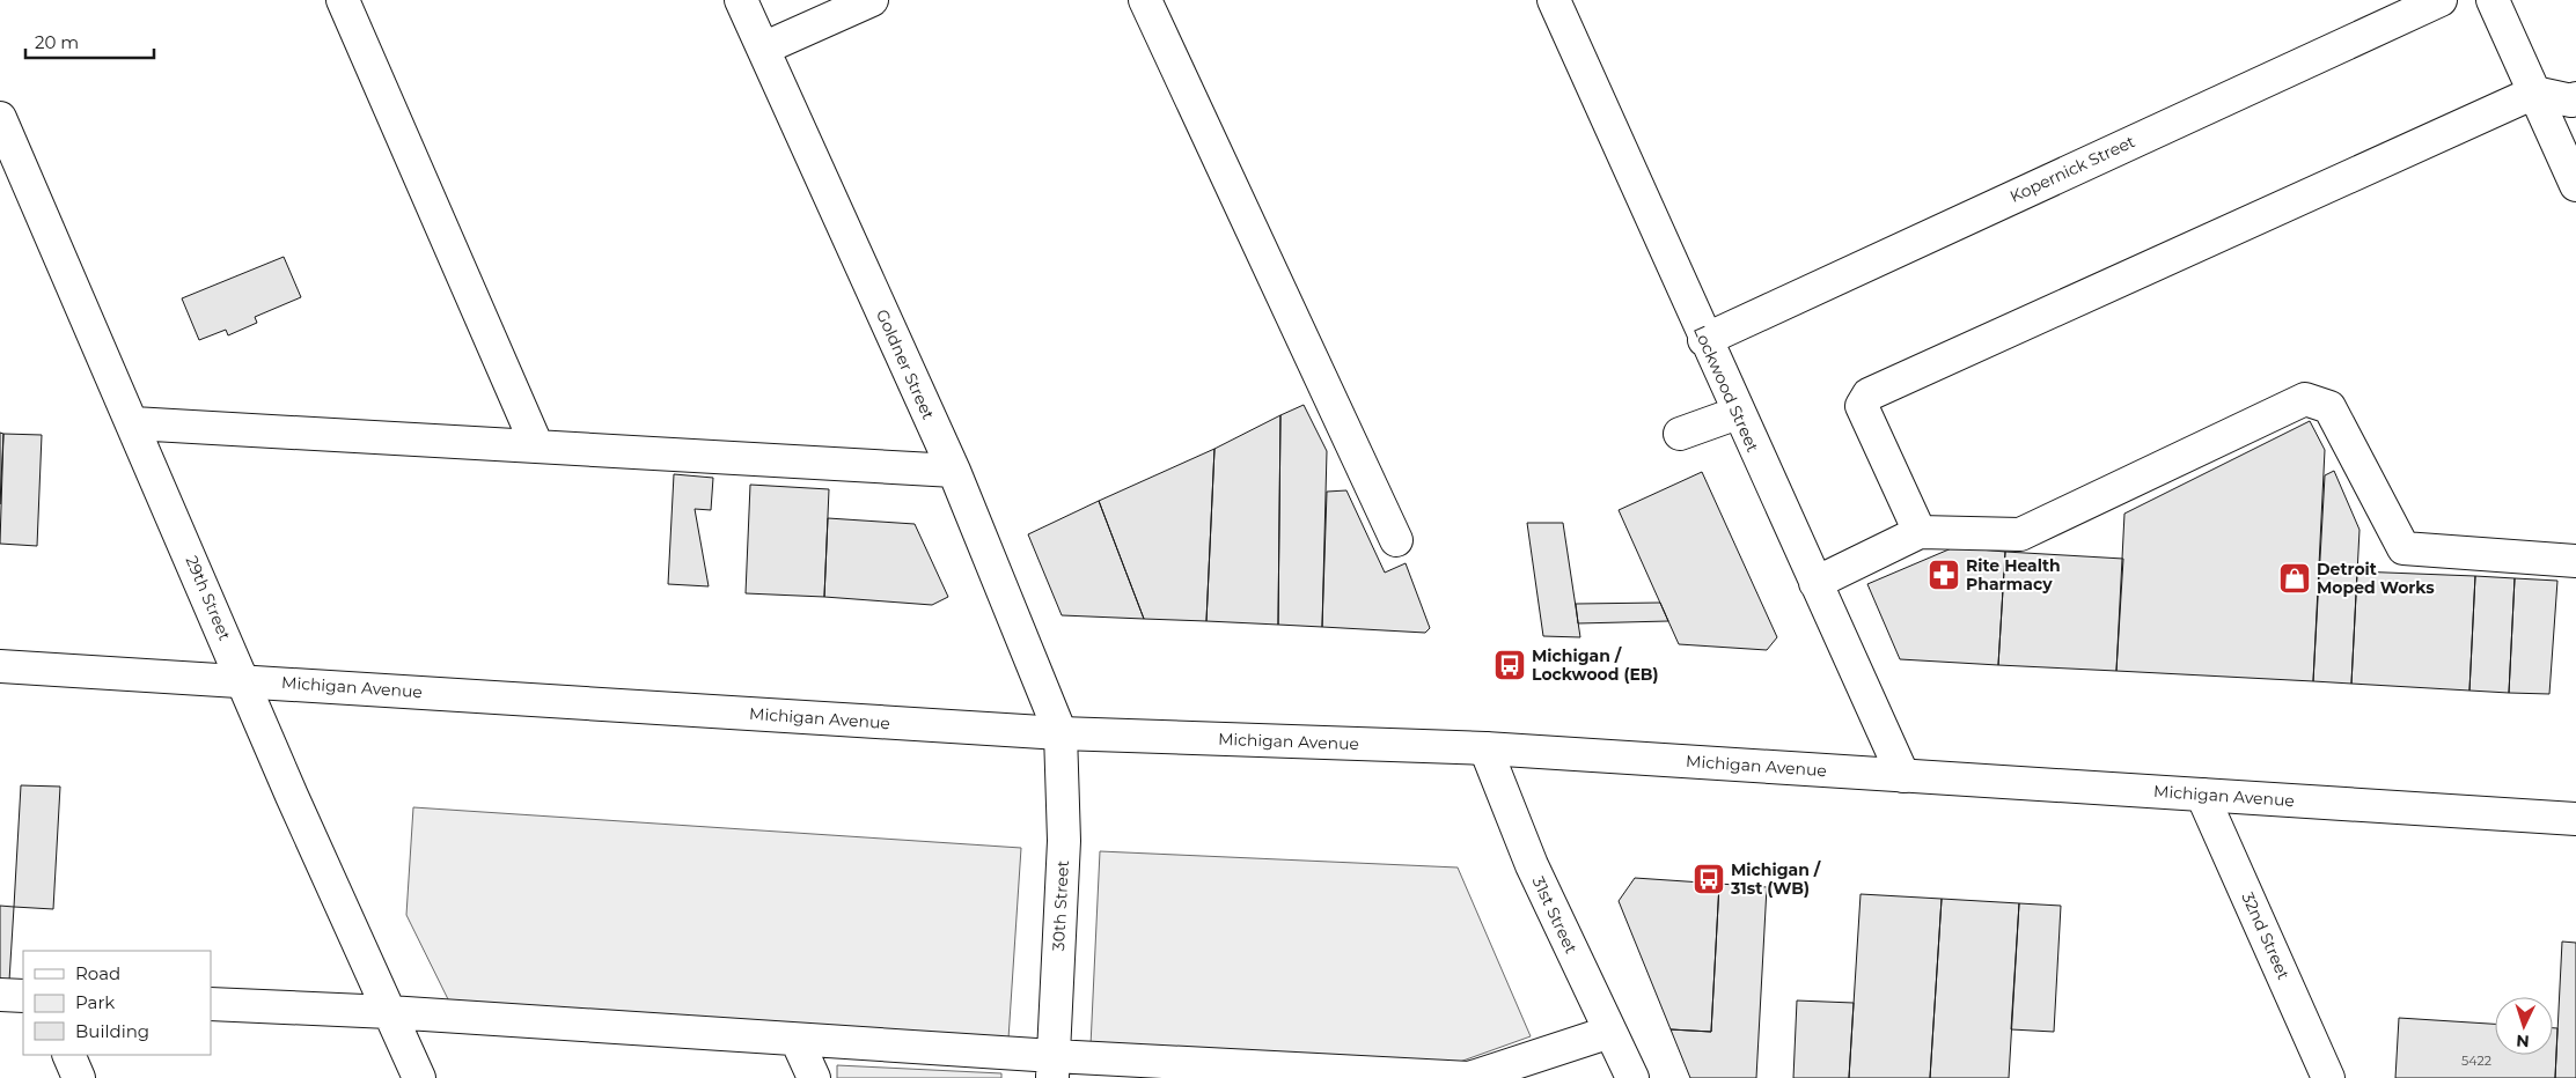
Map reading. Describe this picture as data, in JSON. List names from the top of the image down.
{
  "streets": {
    "street": [
      "Kopernick Street",
      "Goldner Street",
      "Lockwood Street",
      "29th Street",
      "Michigan Avenue",
      "30th Street",
      "31st Street",
      "32nd Street"
    ]
  },
  "crossings": [
    ["Kopernick Street", "Lockwood Street"],
    ["Goldner Street", "Michigan Avenue"],
    ["Goldner Street", "30th Street"],
    ["Lockwood Street", "Michigan Avenue"],
    ["29th Street", "Michigan Avenue"],
    ["Michigan Avenue", "30th Street"],
    ["Michigan Avenue", "31st Street"],
    ["Michigan Avenue", "32nd Street"]
  ],
  "places": {
    "pharmacy": ["Rite Health Pharmacy"],
    "shop": ["Detroit Moped Works"],
    "bus stop": ["Michigan / Lockwood (EB)", "Michigan / 31st (WB)"]
  },
  "house_numbers": ["5422"],
  "legend": ["Road", "Park", "Building"],
  "scale_bar": "20 m",
  "north": "bottom"
}
